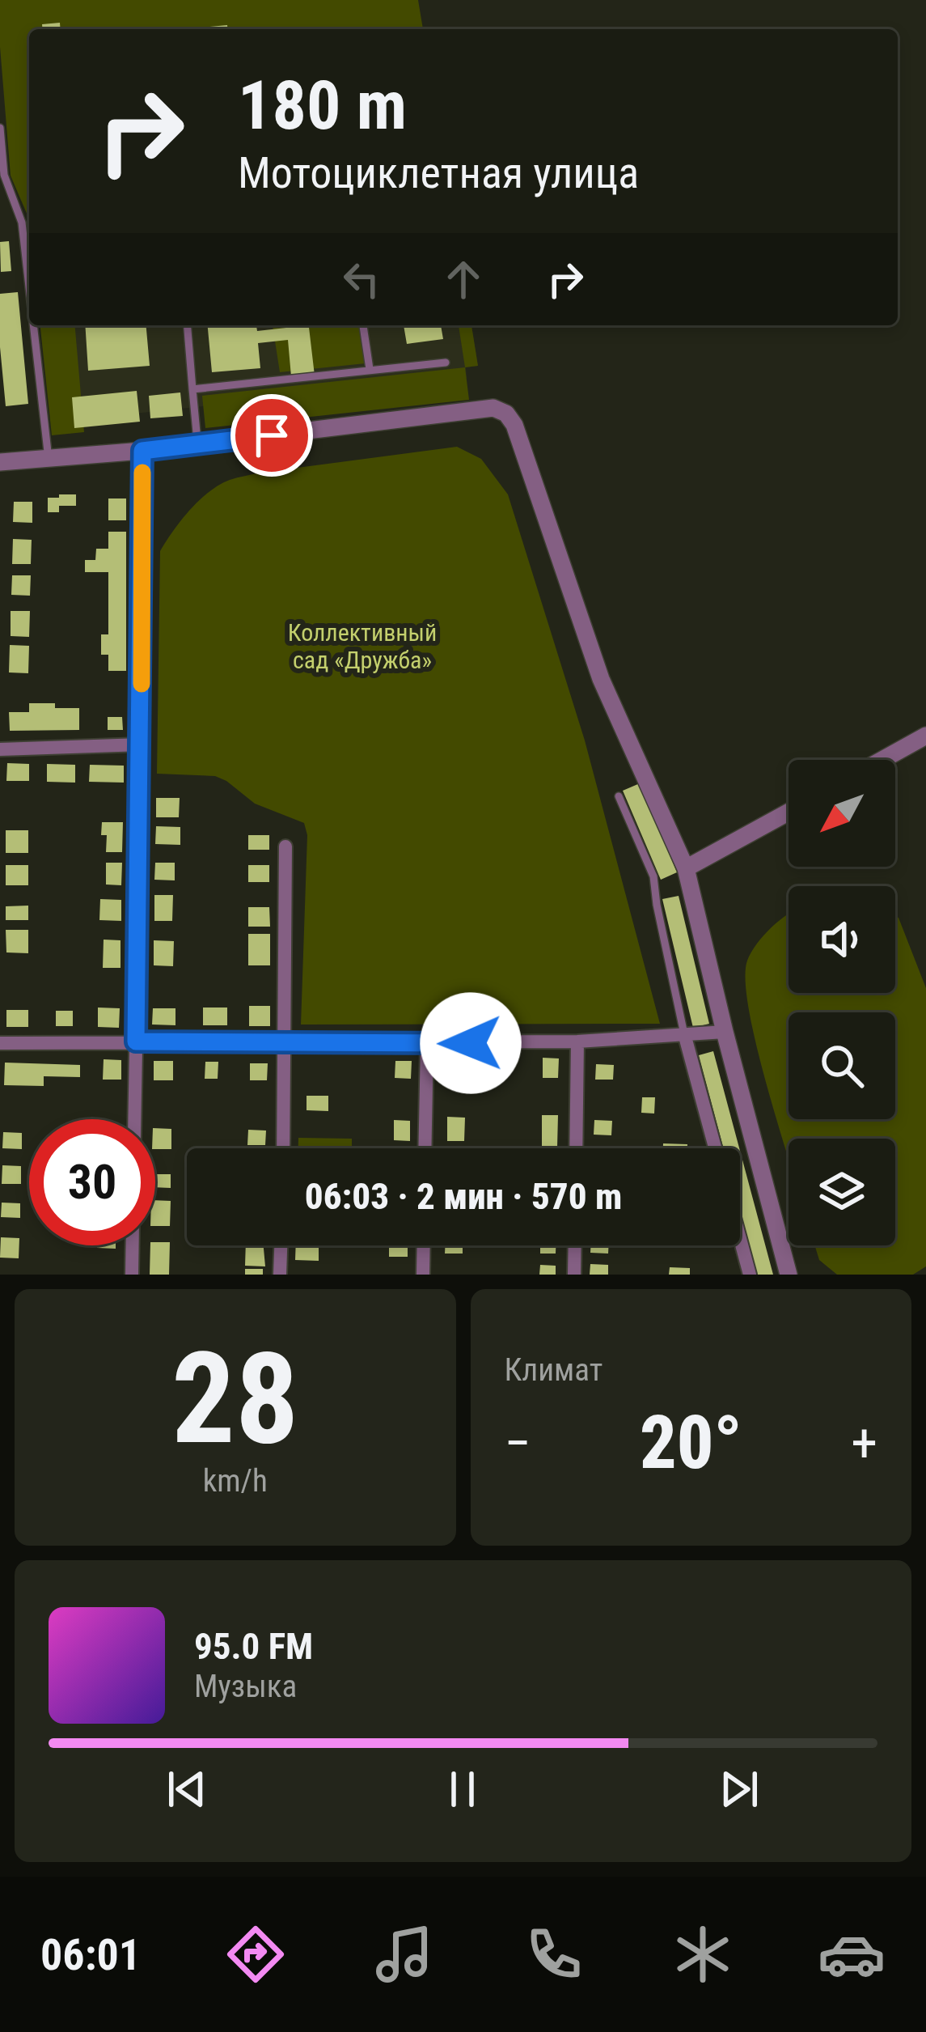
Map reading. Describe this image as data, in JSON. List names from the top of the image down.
{
  "parks": ["Коллективный сад «Дружба»"],
  "north": "bottom left",
  "page": {
    "turn": ["180 m", "Мотоциклетная улица"],
    "limit": "30",
    "trip": "06:03 · 2 мин · 570 m",
    "tile": [
      ["28", "km/h"],
      "Климат"
    ],
    "heat": ["−", "20°", "+"],
    "song": ["95.0 FM", "Музыка"],
    "tabs": "06:01"
  }
}
